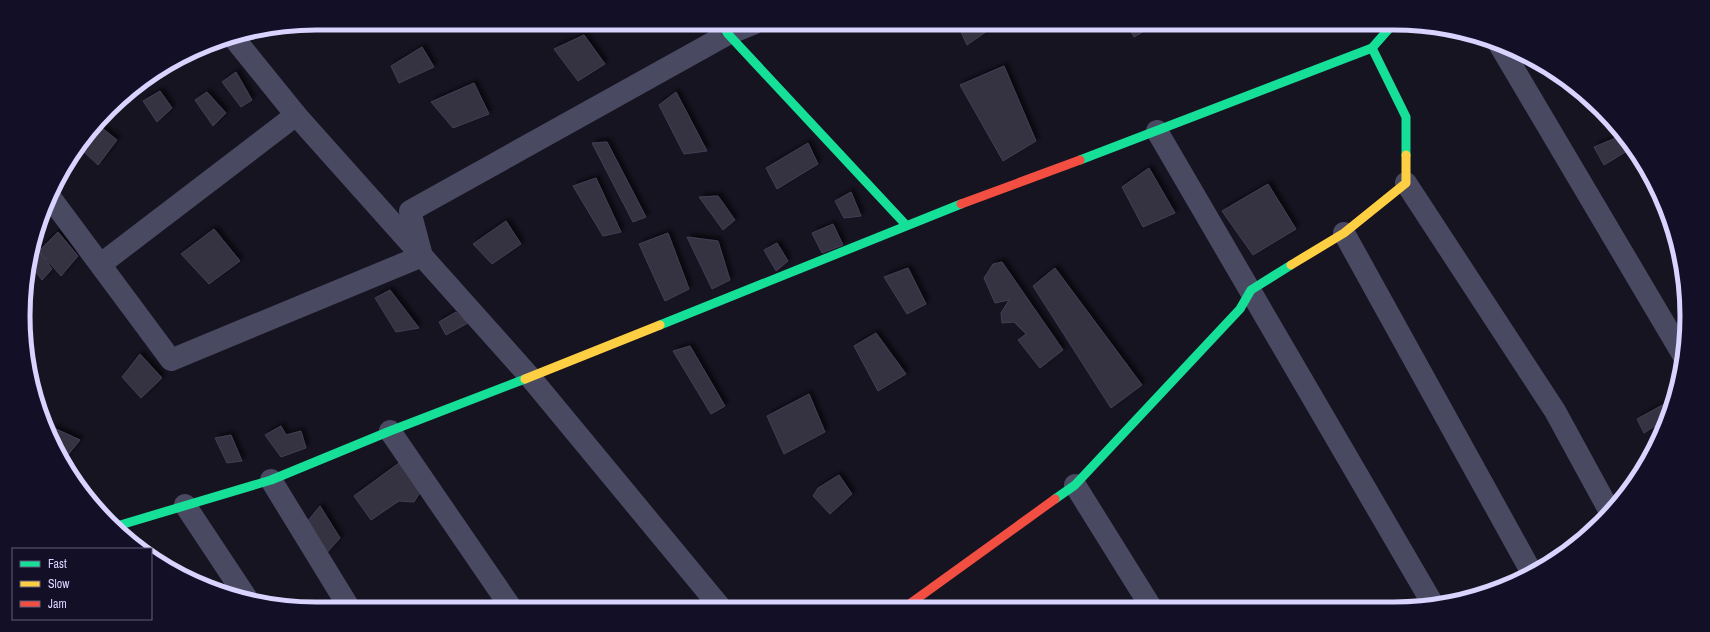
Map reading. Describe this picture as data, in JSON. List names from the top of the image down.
{
  "legend": ["Fast", "Slow", "Jam"]
}
